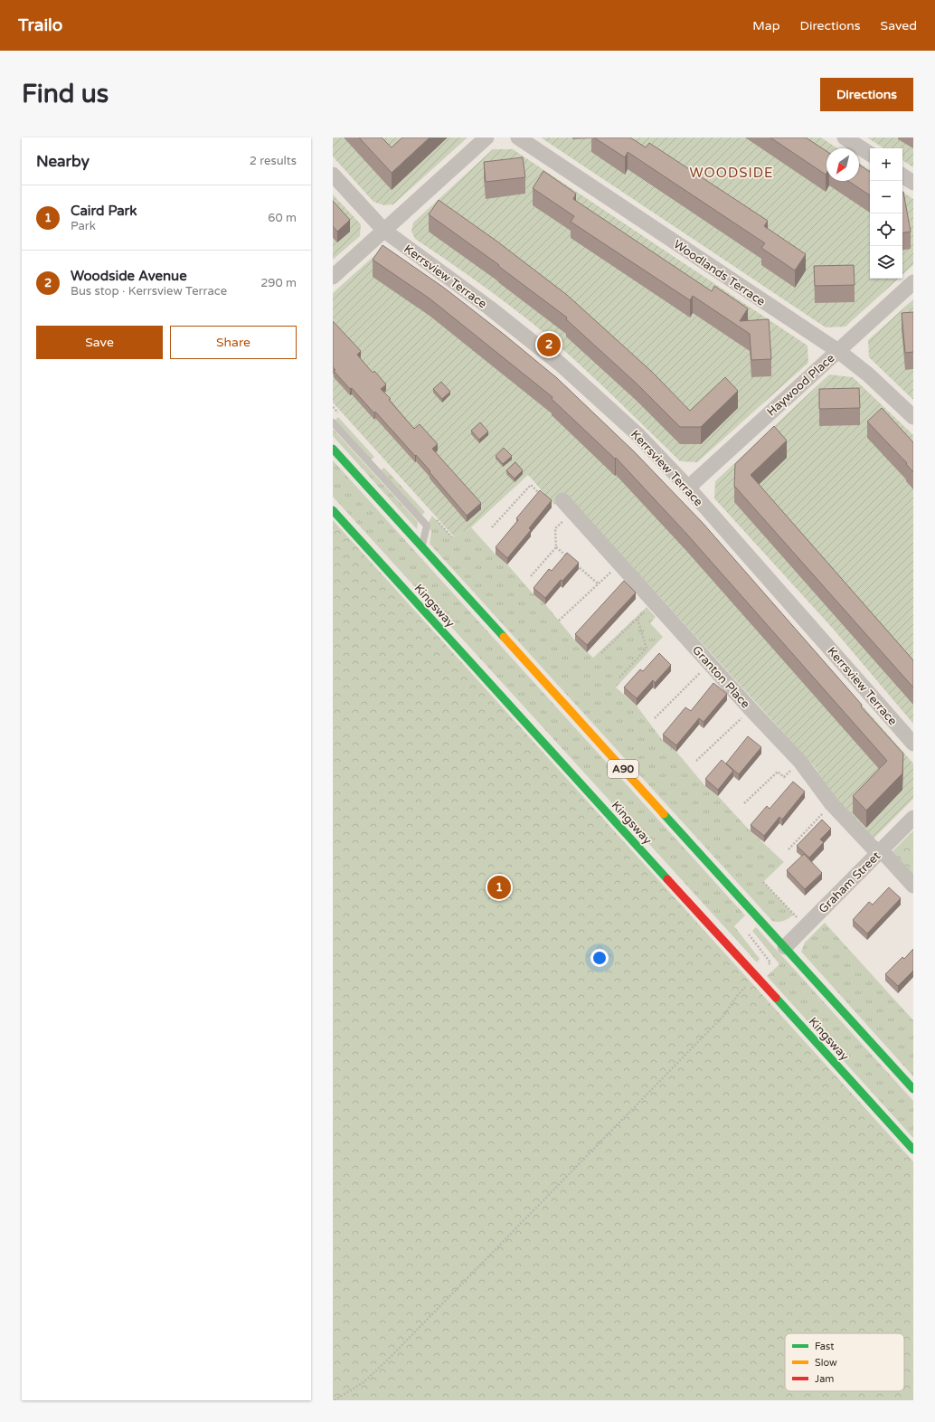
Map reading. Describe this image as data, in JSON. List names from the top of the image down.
{
  "streets": {
    "highway": ["Kingsway", "A90"],
    "street": [
      "Woodlands Terrace",
      "Kerrsview Terrace",
      "Haywood Place",
      "Granton Place",
      "Graham Street"
    ]
  },
  "crossings": [
    ["Woodlands Terrace", "Haywood Place"],
    ["Kerrsview Terrace", "Haywood Place"],
    ["Granton Place", "Graham Street"],
    ["A90", "Graham Street"]
  ],
  "districts": ["WOODSIDE"],
  "legend": ["Fast", "Slow", "Jam"],
  "north": "bottom left",
  "page": {
    "header": "Trailo",
    "nav": ["Map", "Directions", "Saved"],
    "buttons": [
      "Directions",
      ["Save", "Share"]
    ],
    "title": "Find us",
    "heading": ["Nearby", "2 results"],
    "map_buttons": ["+", "−"],
    "list": [
      {
        "mark": "1",
        "name": "Caird Park",
        "note": "Park",
        "value": "60 m"
      },
      {
        "mark": "2",
        "name": "Woodside Avenue",
        "note": "Bus stop · Kerrsview Terrace",
        "value": "290 m"
      }
    ],
    "pins": ["2", "1"]
  }
}
